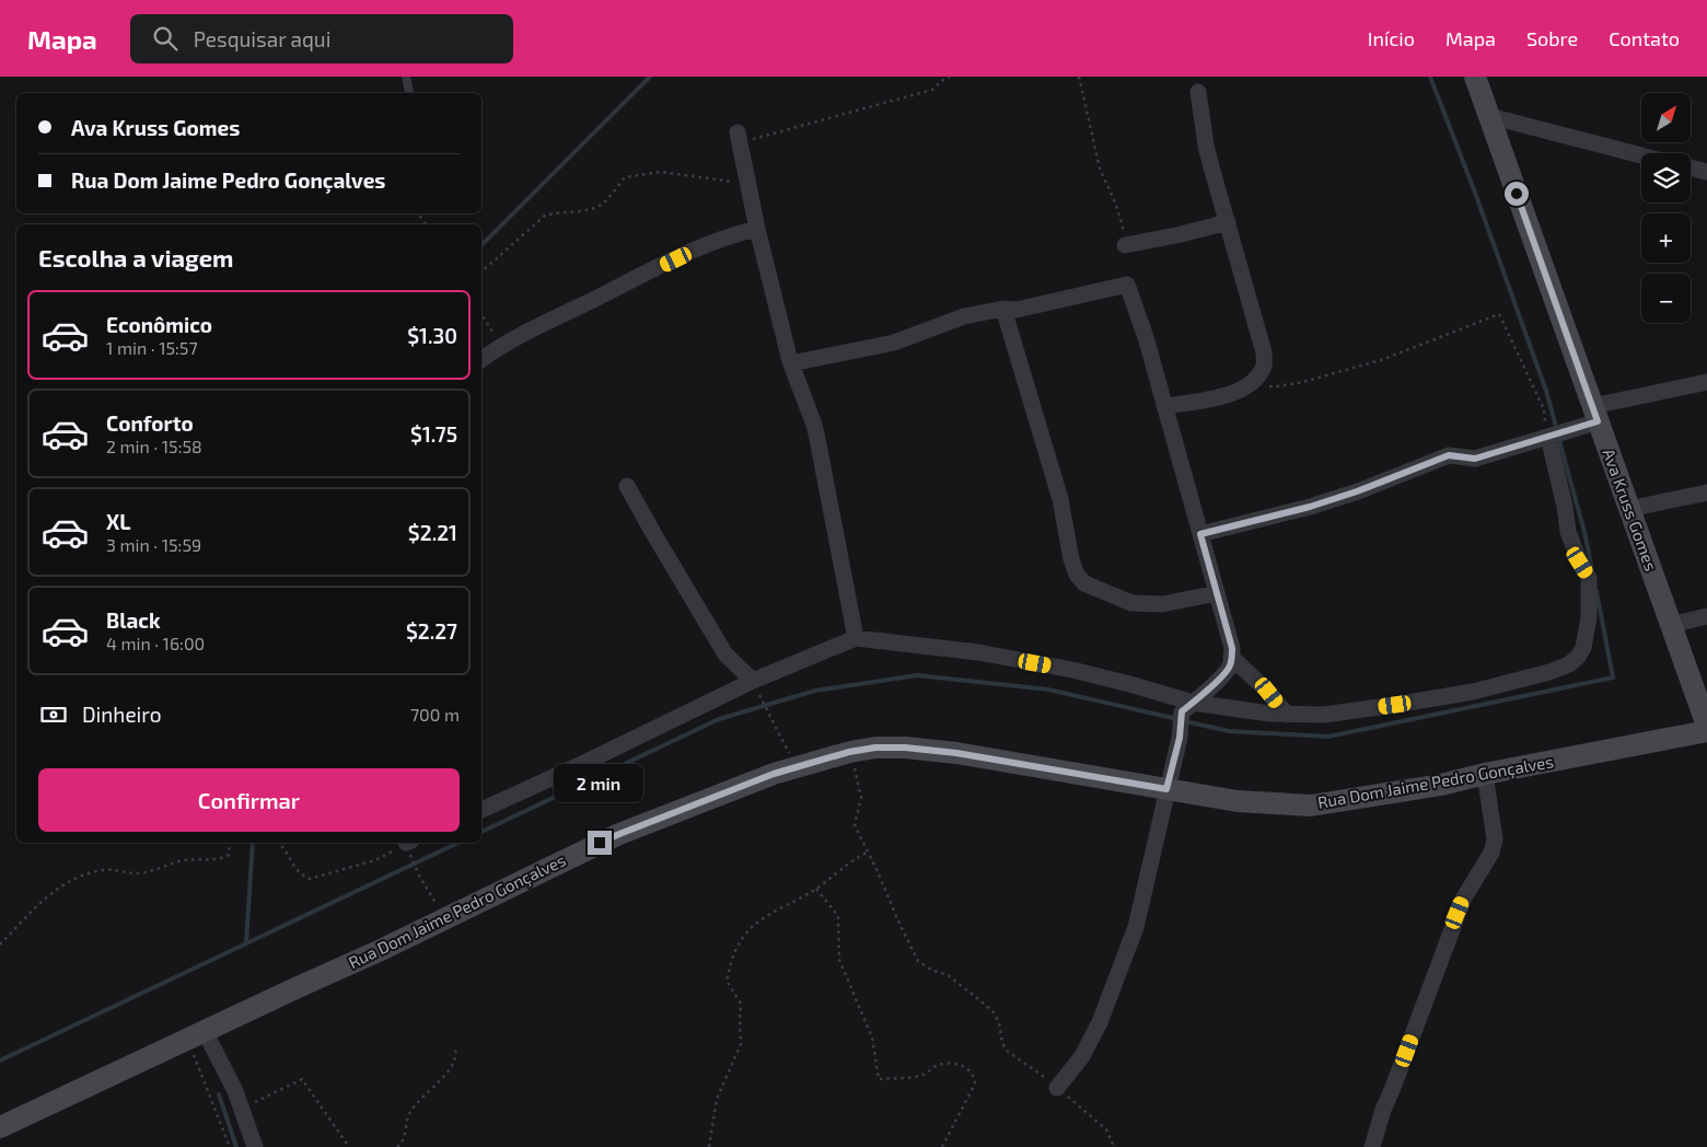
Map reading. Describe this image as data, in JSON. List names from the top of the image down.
{
  "streets": {
    "main road": ["Ava Kruss Gomes", "Rua Dom Jaime Pedro Gonçalves"]
  },
  "north": "top right",
  "page": {
    "header": "Mapa",
    "search": "Pesquisar aqui",
    "nav": [
      "Início",
      "Mapa",
      "Sobre",
      "Contato"
    ],
    "map_buttons": ["+", "−"],
    "banner": ["Ava Kruss Gomes", "Rua Dom Jaime Pedro Gonçalves"],
    "heading": "Escolha a viagem",
    "list": [
      {
        "name": "Econômico",
        "note": "1 min · 15:57",
        "value": "$1.30"
      },
      {
        "name": "Conforto",
        "note": "2 min · 15:58",
        "value": "$1.75"
      },
      {
        "name": "XL",
        "note": "3 min · 15:59",
        "value": "$2.21"
      },
      {
        "name": "Black",
        "note": "4 min · 16:00",
        "value": "$2.27"
      }
    ],
    "pay": ["Dinheiro", "700 m"],
    "buttons": "Confirmar",
    "bubble": "2 min"
  }
}
